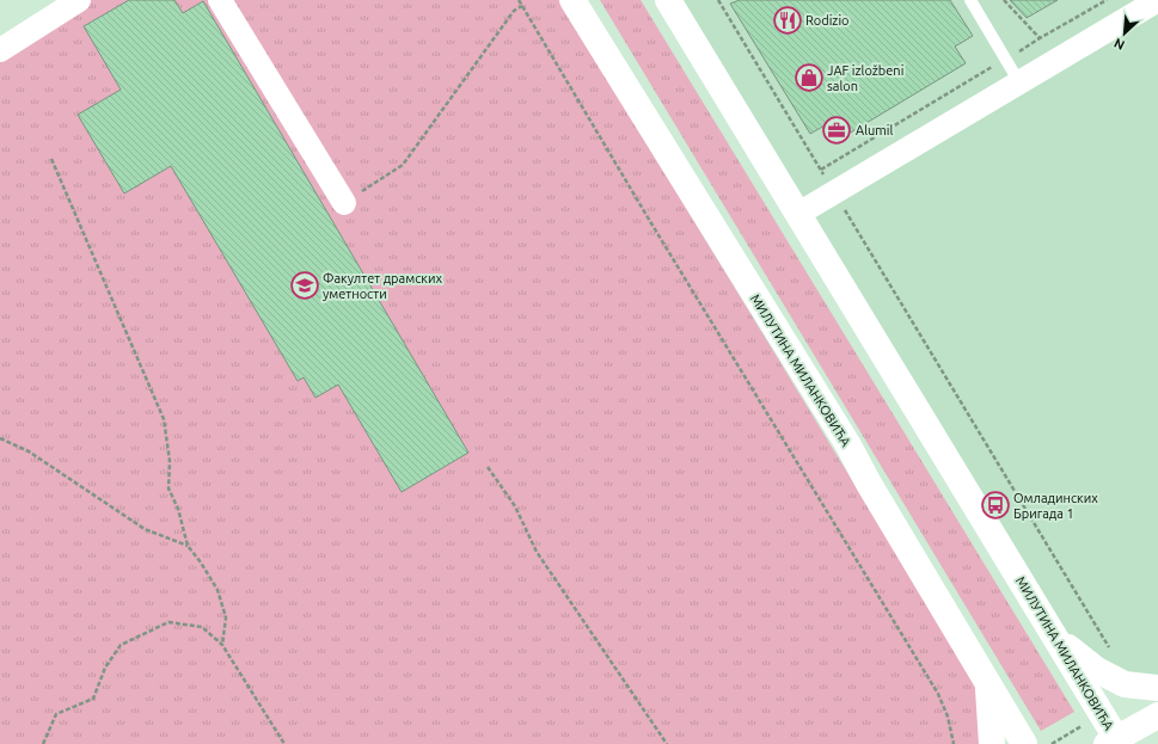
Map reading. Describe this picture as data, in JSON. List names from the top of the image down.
{
  "streets": {
    "street": ["МИЛУТИНА МИЛАНКОВИЋА"]
  },
  "places": {
    "restaurant": ["Rodizio"],
    "shop": ["JAF izložbeni salon"],
    "office": ["Alumil"],
    "school or university": ["Факултет драмских уметности"],
    "bus stop": ["Омладинских Бригада 1"]
  },
  "north": "bottom left"
}
